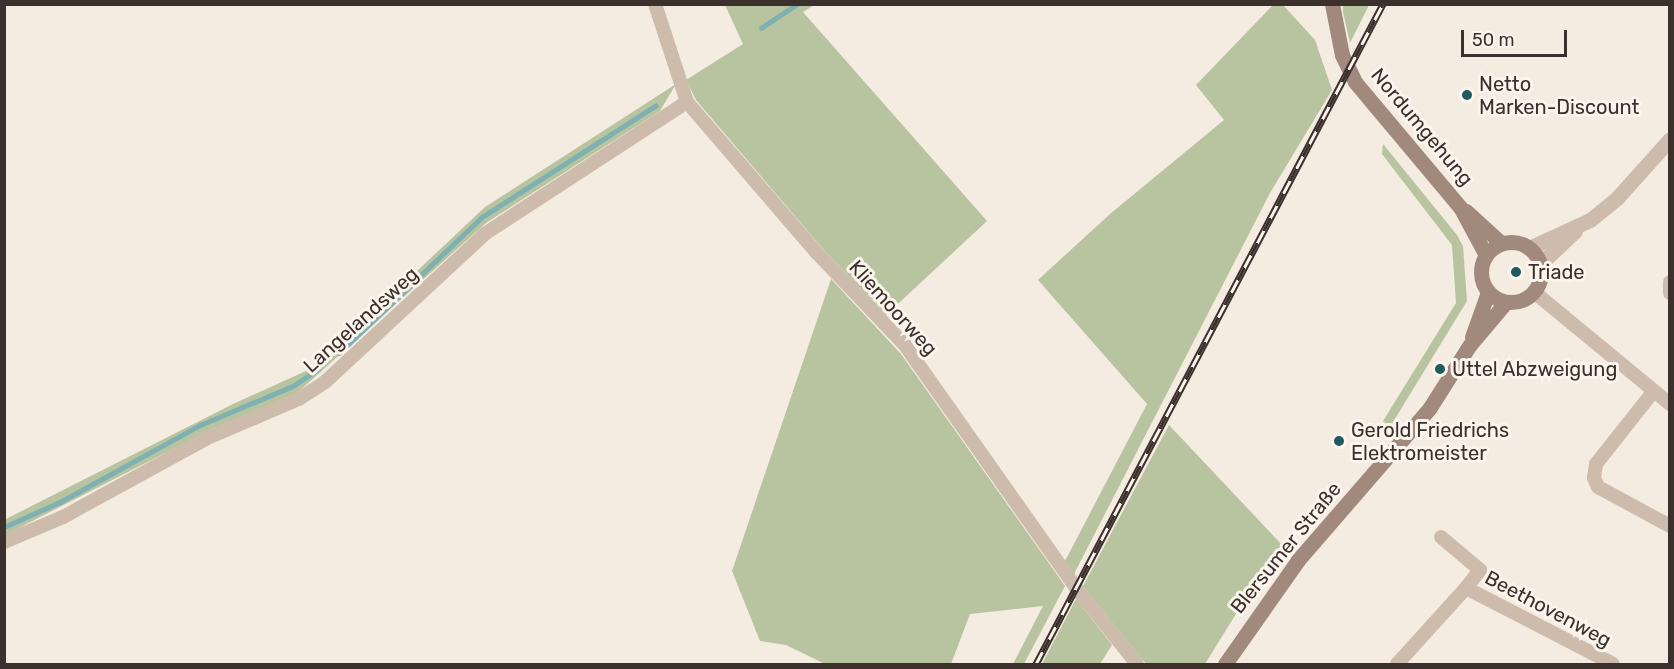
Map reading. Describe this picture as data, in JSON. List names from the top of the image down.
{
  "streets": {
    "main road": ["Nordumgehung", "Blersumer Straße"],
    "street": ["Kliemoorweg", "Langelandsweg", "Beethovenweg"]
  },
  "crossings": [
    ["Nordumgehung", "Blersumer Straße"],
    ["Kliemoorweg", "Langelandsweg"]
  ],
  "places": [
    "Netto Marken-Discount",
    "Triade",
    "Uttel Abzweigung",
    "Gerold Friedrichs Elektromeister"
  ],
  "scale_bar": "50 m"
}
